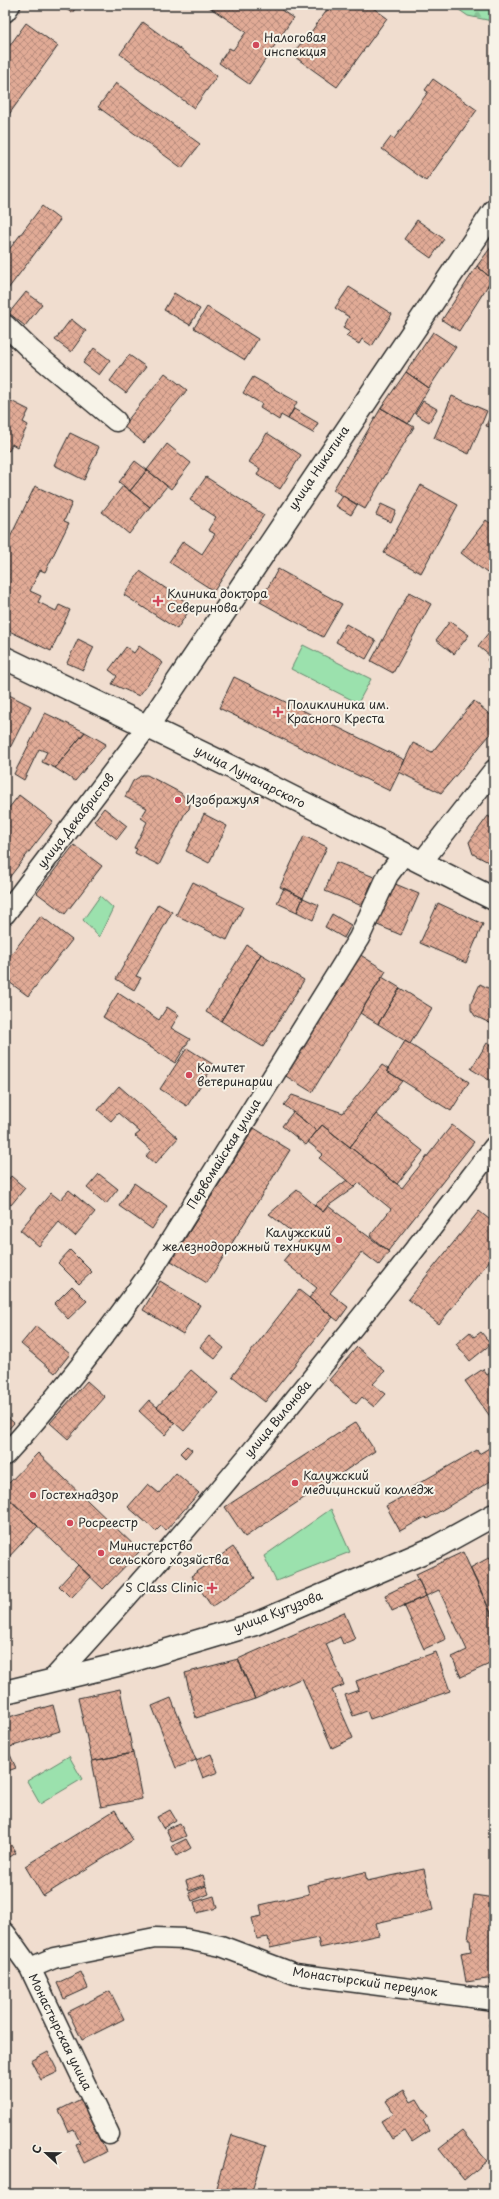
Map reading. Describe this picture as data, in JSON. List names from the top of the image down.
{
  "streets": {
    "main road": ["улица Никитина", "улица Луначарского", "улица Кутузова"],
    "street": [
      "улица Декабристов",
      "Первомайская улица",
      "улица Вилонова",
      "Монастырский переулок",
      "Монастырская улица"
    ]
  },
  "crossings": [
    ["улица Никитина", "улица Луначарского"],
    ["улица Никитина", "улица Декабристов"],
    ["улица Луначарского", "улица Декабристов"],
    ["улица Луначарского", "Первомайская улица"],
    ["улица Вилонова", "улица Кутузова"],
    ["Монастырский переулок", "Монастырская улица"]
  ],
  "places": {
    "other": [
      "Налоговая инспекция",
      "Изображуля",
      "Комитет ветеринарии",
      "Калужский железнодорожный техникум",
      "Калужский медицинский колледж",
      "Гостехнадзор",
      "Росреестр",
      "Министерство сельского хозяйства"
    ],
    "health": ["Клиника доктора Северинова", "Поликлиника им. Красного Креста", "S Class Clinic"]
  },
  "north": "left"
}
